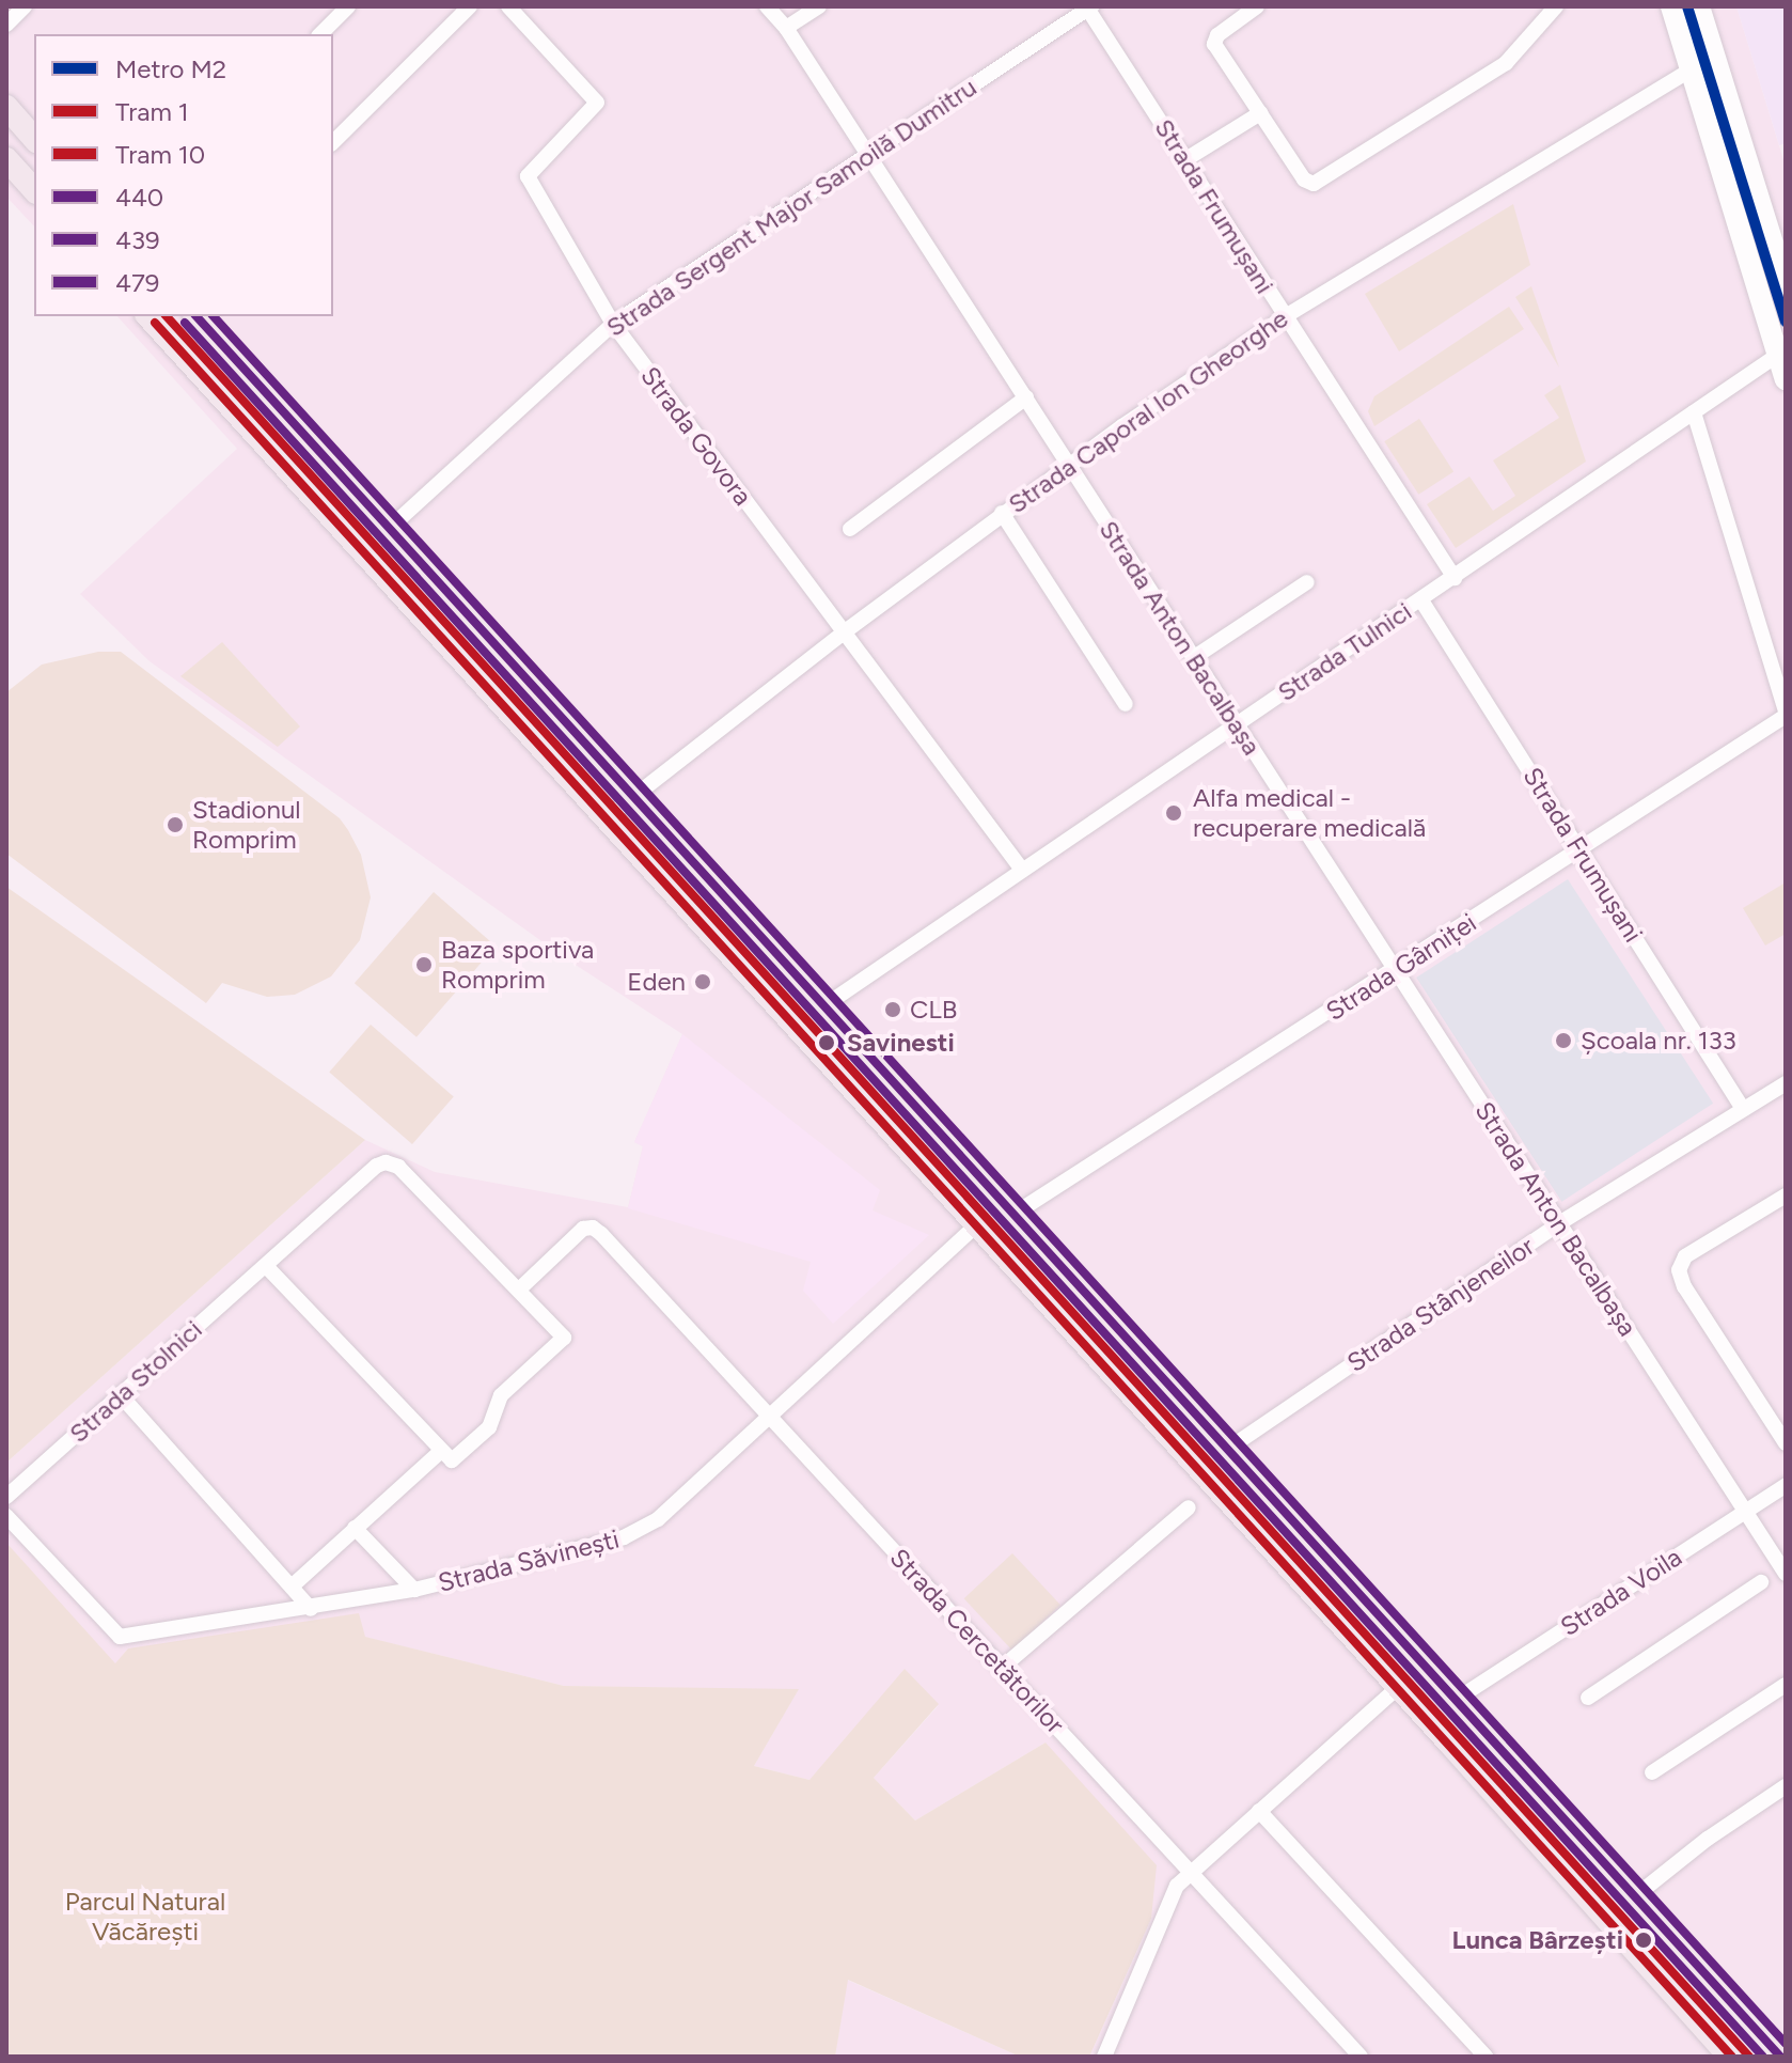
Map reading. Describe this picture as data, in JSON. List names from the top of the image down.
{
  "streets": {
    "street": [
      "Strada Frumușani",
      "Strada Sergent Major Samoilă Dumitru",
      "Strada Caporal Ion Gheorghe",
      "Strada Govora",
      "Strada Anton Bacalbașa",
      "Strada Tulnici",
      "Strada Gârniței",
      "Strada Stânjeneilor",
      "Strada Stolnici",
      "Strada Săvinești",
      "Strada Voila",
      "Strada Cercetătorilor"
    ]
  },
  "crossings": [
    ["Strada Frumușani", "Strada Sergent Major Samoilă Dumitru"],
    ["Strada Frumușani", "Strada Caporal Ion Gheorghe"],
    ["Strada Frumușani", "Strada Tulnici"],
    ["Strada Frumușani", "Strada Gârniței"],
    ["Strada Frumușani", "Strada Stânjeneilor"],
    ["Strada Sergent Major Samoilă Dumitru", "Strada Govora"],
    ["Strada Sergent Major Samoilă Dumitru", "Strada Anton Bacalbașa"],
    ["Strada Caporal Ion Gheorghe", "Strada Govora"],
    ["Strada Caporal Ion Gheorghe", "Strada Anton Bacalbașa"],
    ["Strada Govora", "Strada Tulnici"],
    ["Strada Anton Bacalbașa", "Strada Tulnici"],
    ["Strada Anton Bacalbașa", "Strada Gârniței"],
    ["Strada Anton Bacalbașa", "Strada Stânjeneilor"],
    ["Strada Anton Bacalbașa", "Strada Voila"],
    ["Strada Stolnici", "Strada Cercetătorilor"],
    ["Strada Săvinești", "Strada Cercetătorilor"]
  ],
  "parks": ["Parcul Natural Văcărești"],
  "places": [
    "Alfa medical - recuperare medicală",
    "Stadionul Romprim",
    "Baza sportiva Romprim",
    "Eden",
    "CLB",
    "Școala nr. 133",
    "Savinesti",
    "Lunca Bârzești"
  ],
  "lines": [
    "metro line M2",
    "tram line 1",
    "transit line 440",
    "transit line 479",
    "tram line 10",
    "transit line 439"
  ],
  "legend": [
    "Metro M2",
    "Tram 1",
    "Tram 10",
    "440",
    "439",
    "479"
  ]
}
